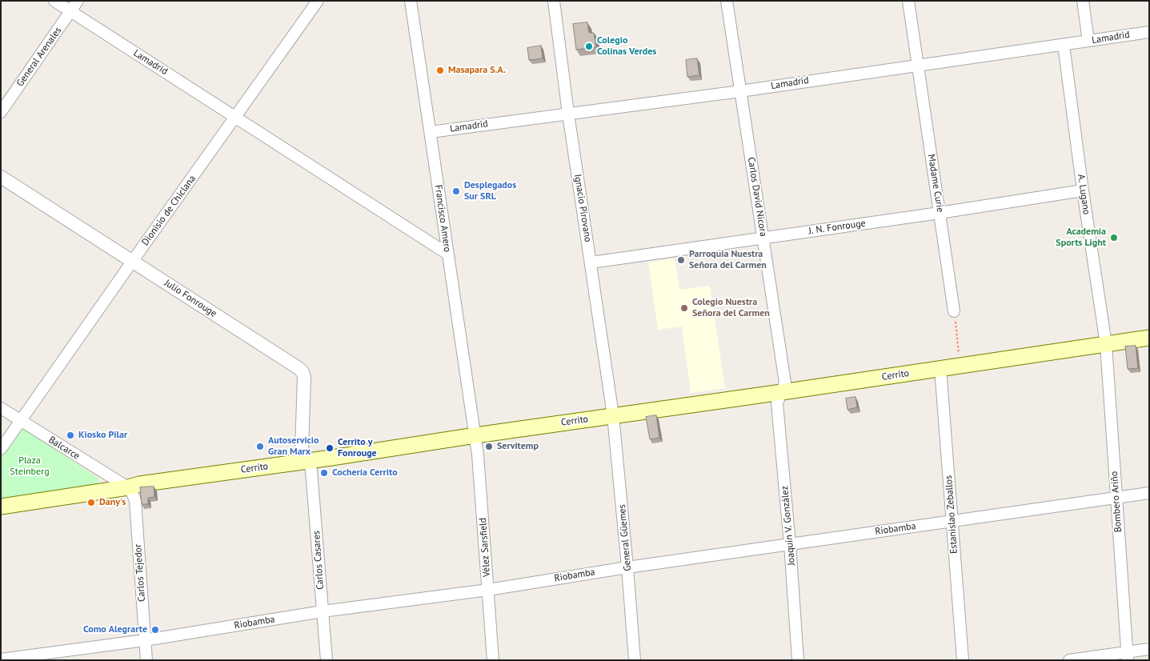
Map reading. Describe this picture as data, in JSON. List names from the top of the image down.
{
  "streets": {
    "main road": ["Cerrito"],
    "street": [
      "Lamadrid",
      "General Arenales",
      "Madame Curie",
      "A. Lugano",
      "Carlos David Nicora",
      "Ignacio Pirovano",
      "Dionisio de Chiclana",
      "Francisco Amero",
      "J. N. Fonrouge",
      "Julio Fonrouge",
      "Balcarce",
      "Bombero Ariño",
      "Estanislao Zeballos",
      "Joaquín V. González",
      "Riobamba",
      "General Güemes",
      "Vélez Sarsfield",
      "Carlos Casares",
      "Carlos Tejedor"
    ]
  },
  "crossings": [
    ["Lamadrid", "General Arenales"],
    ["Lamadrid", "Madame Curie"],
    ["Lamadrid", "A. Lugano"],
    ["Lamadrid", "Carlos David Nicora"],
    ["Lamadrid", "Ignacio Pirovano"],
    ["Lamadrid", "Dionisio de Chiclana"],
    ["Lamadrid", "Francisco Amero"],
    ["Madame Curie", "J. N. Fonrouge"],
    ["A. Lugano", "J. N. Fonrouge"],
    ["A. Lugano", "Cerrito"],
    ["A. Lugano", "Bombero Ariño"],
    ["Carlos David Nicora", "J. N. Fonrouge"],
    ["Carlos David Nicora", "Cerrito"],
    ["Carlos David Nicora", "Joaquín V. González"],
    ["Ignacio Pirovano", "J. N. Fonrouge"],
    ["Ignacio Pirovano", "Cerrito"],
    ["Ignacio Pirovano", "General Güemes"],
    ["Dionisio de Chiclana", "Julio Fonrouge"],
    ["Dionisio de Chiclana", "Balcarce"],
    ["Francisco Amero", "Cerrito"],
    ["Francisco Amero", "Vélez Sarsfield"],
    ["Julio Fonrouge", "Cerrito"],
    ["Julio Fonrouge", "Carlos Casares"],
    ["Cerrito", "Balcarce"],
    ["Cerrito", "Bombero Ariño"],
    ["Cerrito", "Estanislao Zeballos"],
    ["Cerrito", "Joaquín V. González"],
    ["Cerrito", "General Güemes"],
    ["Cerrito", "Vélez Sarsfield"],
    ["Cerrito", "Carlos Casares"],
    ["Cerrito", "Carlos Tejedor"],
    ["Balcarce", "Carlos Tejedor"],
    ["Bombero Ariño", "Riobamba"],
    ["Estanislao Zeballos", "Riobamba"],
    ["Joaquín V. González", "Riobamba"],
    ["Riobamba", "General Güemes"],
    ["Riobamba", "Vélez Sarsfield"],
    ["Riobamba", "Carlos Casares"],
    ["Riobamba", "Carlos Tejedor"]
  ],
  "parks": ["Plaza Steinberg"],
  "places": [
    "Colegio Colinas Verdes",
    "Masapara S.A.",
    "Desplegados Sur SRL",
    "Academia Sports Light",
    "Parroquia Nuestra Señora del Carmen",
    "Colegio Nuestra Señora del Carmen",
    "Kiosko Pilar",
    "Autoservicio Gran Marx",
    "Servitemp",
    "Cerrito y Fonrouge",
    "Cochería Cerrito",
    "Dany's",
    "Como Alegrarte"
  ]
}
